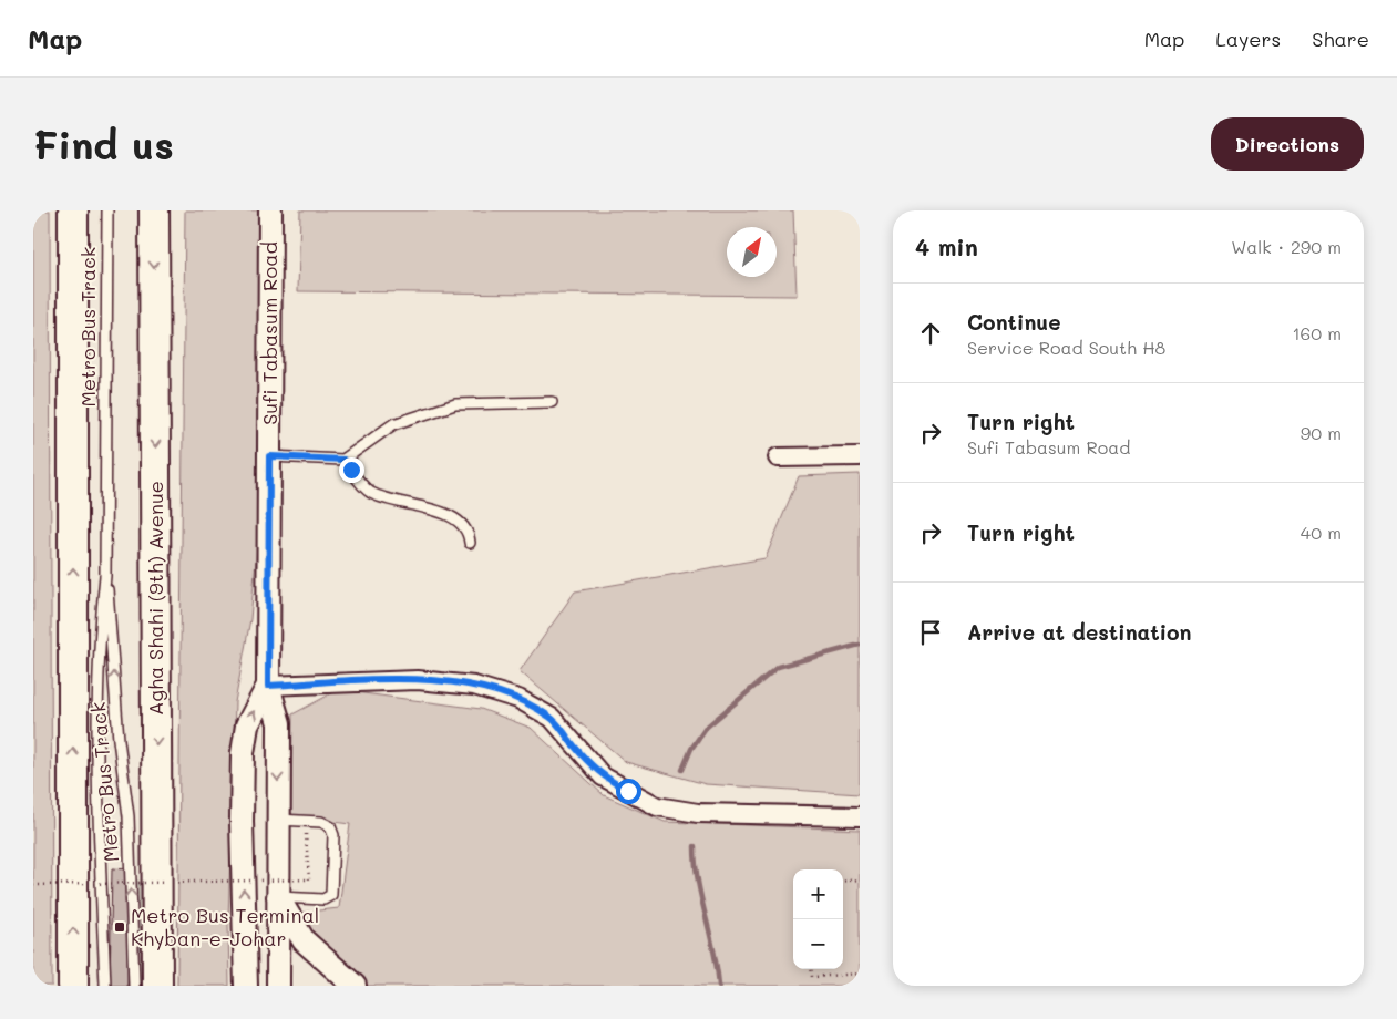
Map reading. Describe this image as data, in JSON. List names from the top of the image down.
{
  "streets": {
    "main road": ["Agha Shahi (9th) Avenue"],
    "street": ["Sufi Tabasum Road"],
    "lane": ["Metro Bus Track"]
  },
  "places": {
    "transit": ["Metro Bus Terminal Khyban-e-Johar"]
  },
  "north": "top right",
  "page": {
    "header": "Map",
    "nav": ["Map", "Layers", "Share"],
    "buttons": "Directions",
    "title": "Find us",
    "heading": ["4 min", "Walk · 290 m"],
    "list": [
      ["Continue", "Service Road South H8", "160 m"],
      ["Turn right", "Sufi Tabasum Road", "90 m"],
      ["Turn right", "40 m"],
      "Arrive at destination"
    ],
    "map_buttons": ["+", "−"]
  }
}
